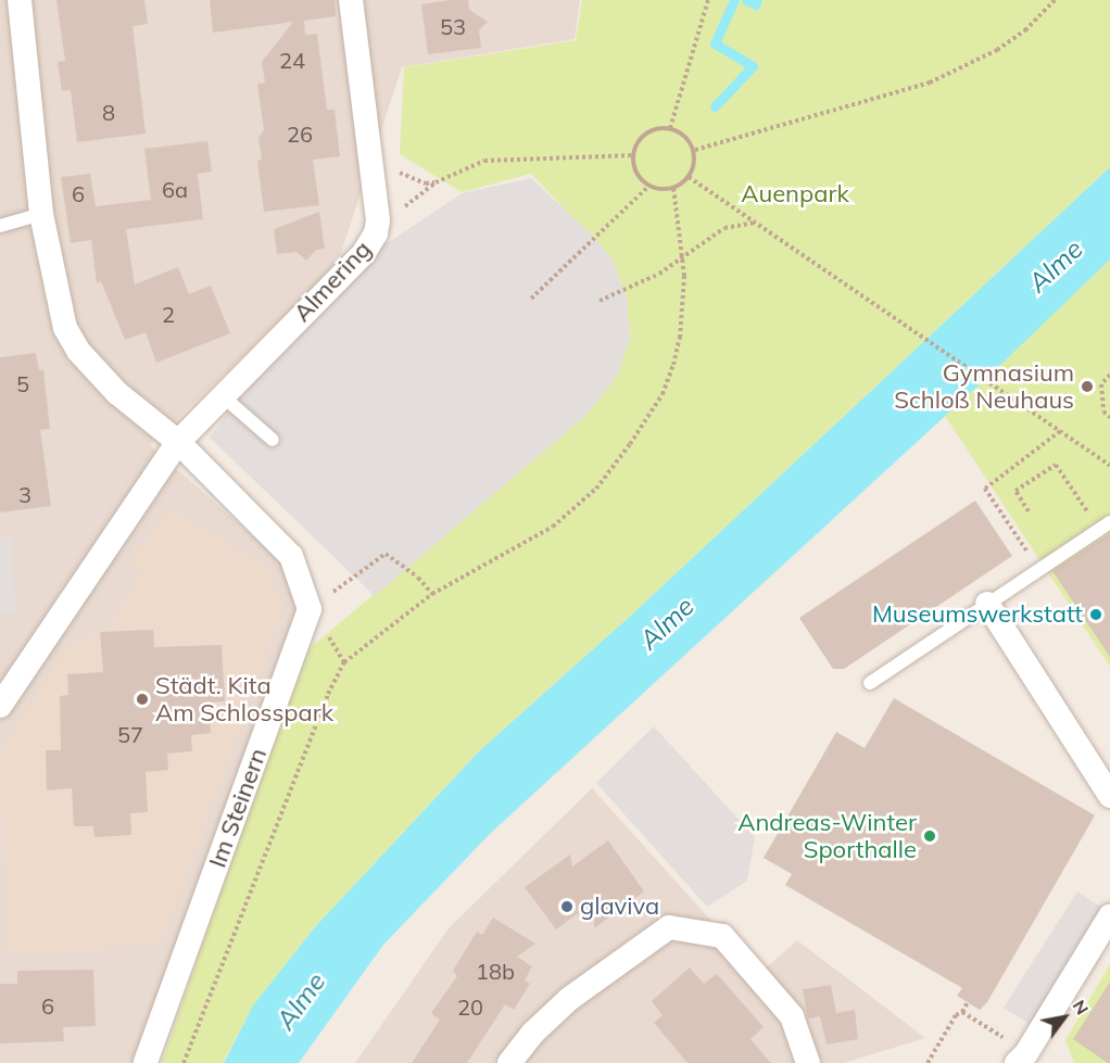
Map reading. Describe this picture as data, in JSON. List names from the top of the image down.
{
  "streets": {
    "street": ["Almering", "Im Steinern"]
  },
  "water": ["Alme"],
  "parks": ["Auenpark"],
  "places": [
    "Gymnasium Schloß Neuhaus",
    "Museumswerkstatt",
    "Städt. Kita Am Schlosspark",
    "Andreas-Winter Sporthalle",
    "glaviva"
  ],
  "house_numbers": [
    "53",
    "24",
    "8",
    "26",
    "6a",
    "6",
    "2",
    "5",
    "3",
    "57",
    "18b",
    "6",
    "20"
  ],
  "north": "top right"
}
